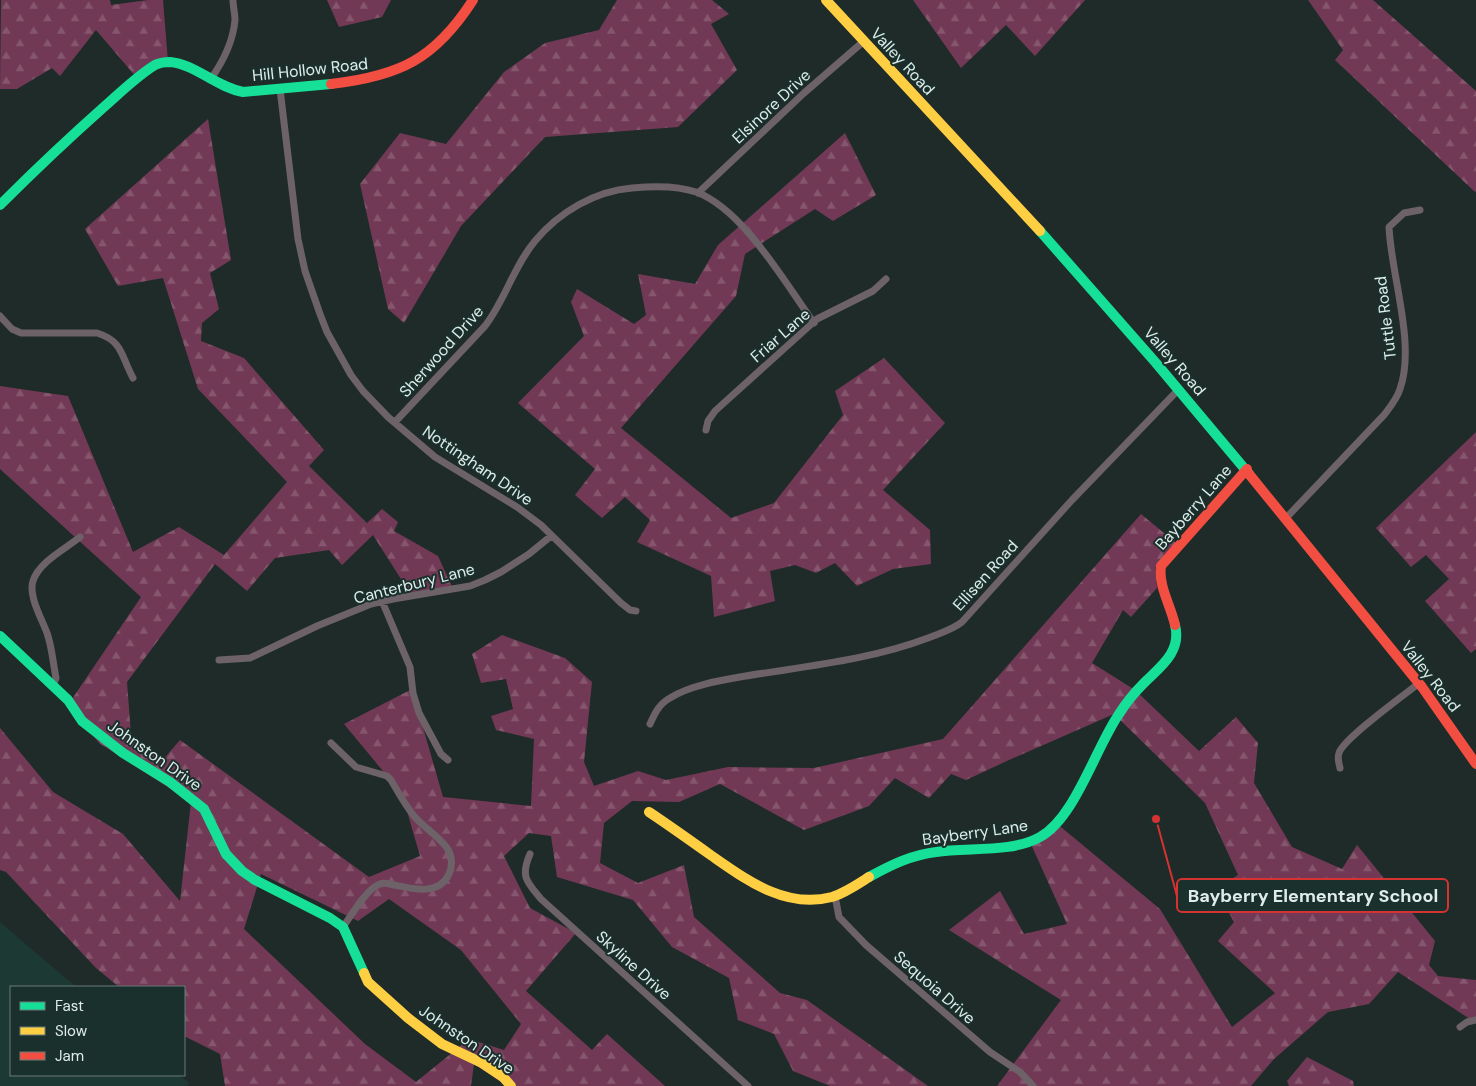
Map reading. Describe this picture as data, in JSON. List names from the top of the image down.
{
  "streets": {
    "street": [
      "Valley Road",
      "Hill Hollow Road",
      "Elsinore Drive",
      "Tuttle Road",
      "Friar Lane",
      "Sherwood Drive",
      "Nottingham Drive",
      "Bayberry Lane",
      "Ellisen Road",
      "Canterbury Lane",
      "Johnston Drive",
      "Skyline Drive",
      "Sequoia Drive"
    ]
  },
  "crossings": [
    ["Valley Road", "Elsinore Drive"],
    ["Valley Road", "Tuttle Road"],
    ["Valley Road", "Bayberry Lane"],
    ["Valley Road", "Ellisen Road"],
    ["Hill Hollow Road", "Nottingham Drive"],
    ["Elsinore Drive", "Sherwood Drive"],
    ["Friar Lane", "Sherwood Drive"],
    ["Sherwood Drive", "Nottingham Drive"],
    ["Nottingham Drive", "Canterbury Lane"],
    ["Bayberry Lane", "Sequoia Drive"]
  ],
  "places": ["Bayberry Elementary School"],
  "legend": ["Fast", "Slow", "Jam"]
}
